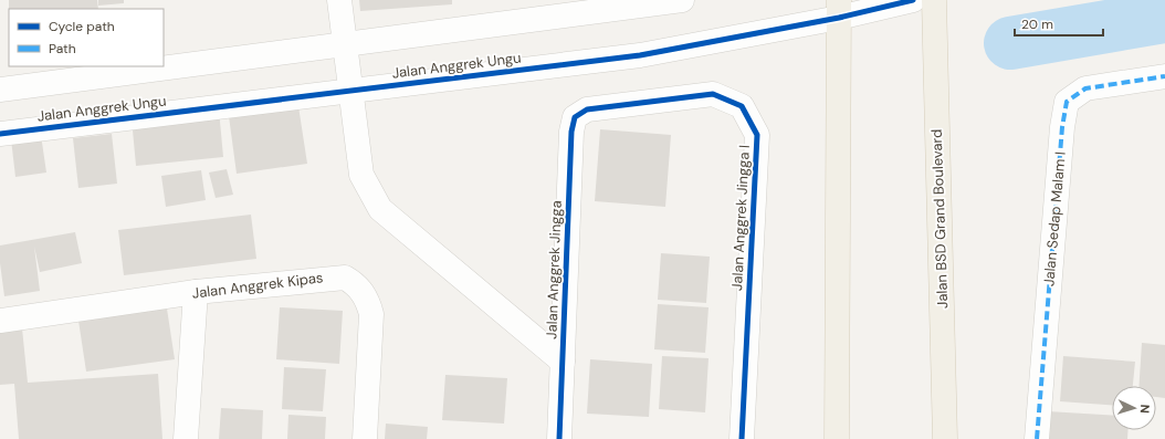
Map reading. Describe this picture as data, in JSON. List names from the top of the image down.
{
  "streets": {
    "main road": ["Jalan BSD Grand Boulevard"],
    "street": [
      "Jalan Anggrek Ungu",
      "Jalan Anggrek Jingga I",
      "Jalan Sedap Malam I",
      "Jalan Anggrek Jingga",
      "Jalan Anggrek Kipas"
    ]
  },
  "crossings": [
    ["Jalan Anggrek Jingga I", "Jalan Anggrek Jingga"]
  ],
  "legend": ["Cycle path", "Path"],
  "scale_bar": "20 m",
  "north": "right"
}
